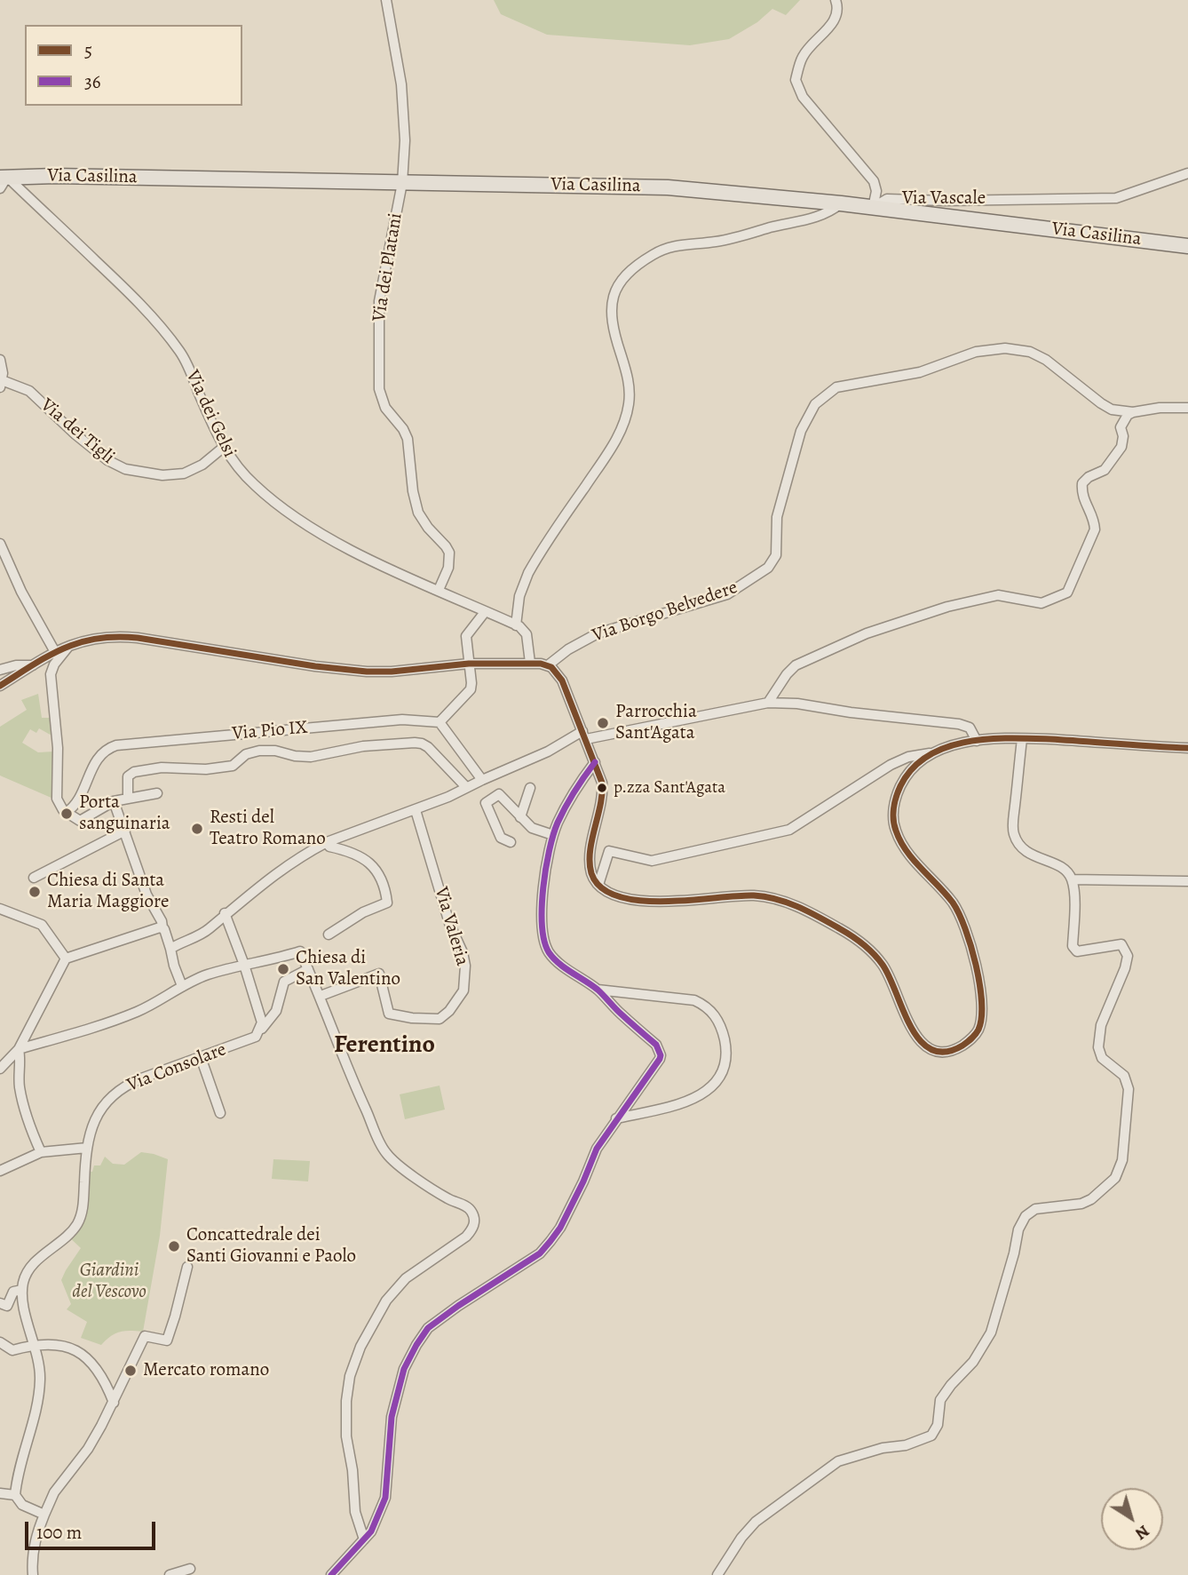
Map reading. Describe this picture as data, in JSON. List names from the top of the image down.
{
  "streets": {
    "main road": ["Via Casilina"],
    "street": [
      "Via Vascale",
      "Via dei Platani",
      "Via dei Gelsi",
      "Via dei Tigli",
      "Via Borgo Belvedere",
      "Via Pio IX",
      "Via Valeria",
      "Via Consolare"
    ]
  },
  "crossings": [
    ["Via Casilina", "Via Vascale"],
    ["Via Casilina", "Via dei Platani"],
    ["Via Casilina", "Via dei Gelsi"],
    ["Via dei Platani", "Via dei Gelsi"],
    ["Via dei Gelsi", "Via dei Tigli"]
  ],
  "districts": ["Ferentino"],
  "parks": ["Giardini del Vescovo"],
  "places": [
    "Parrocchia Sant'Agata",
    "p.zza Sant'Agata",
    "Porta sanguinaria",
    "Resti del Teatro Romano",
    "Chiesa di Santa Maria Maggiore",
    "Chiesa di San Valentino",
    "Concattedrale dei Santi Giovanni e Paolo",
    "Mercato romano"
  ],
  "lines": ["transit line 5", "transit line 36"],
  "legend": ["5", "36"],
  "scale_bar": "100 m",
  "north": "bottom right"
}
